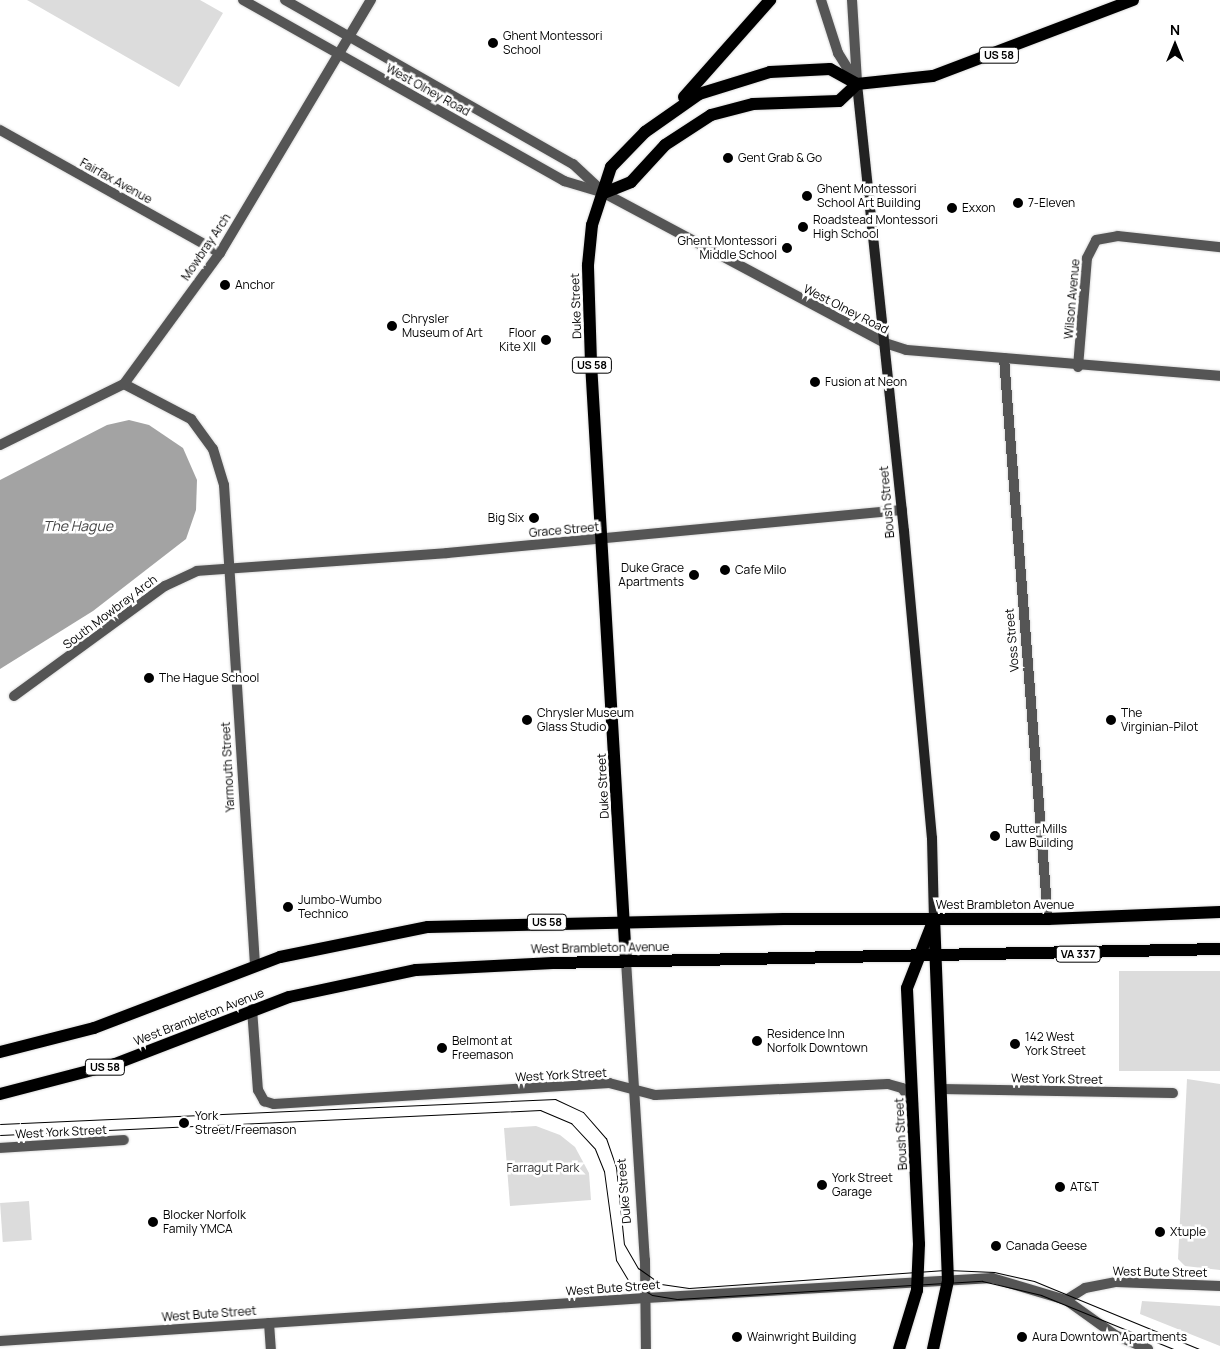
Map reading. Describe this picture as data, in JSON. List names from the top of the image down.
{
  "streets": {
    "main road": [
      "US 58",
      "Duke Street",
      "Boush Street",
      "West Brambleton Avenue",
      "VA 337"
    ],
    "street": [
      "West Olney Road",
      "Fairfax Avenue",
      "Mowbray Arch",
      "Wilson Avenue",
      "Grace Street",
      "South Mowbray Arch",
      "Voss Street",
      "Yarmouth Street",
      "West York Street",
      "West Bute Street"
    ]
  },
  "crossings": [
    ["US 58", "West Olney Road"],
    ["US 58", "Duke Street"],
    ["US 58", "Boush Street"],
    ["West Olney Road", "Mowbray Arch"],
    ["West Olney Road", "Wilson Avenue"],
    ["West Olney Road", "Duke Street"],
    ["West Olney Road", "Boush Street"],
    ["West Olney Road", "Voss Street"],
    ["Fairfax Avenue", "Mowbray Arch"],
    ["Mowbray Arch", "Yarmouth Street"],
    ["Duke Street", "Grace Street"],
    ["Duke Street", "West Brambleton Avenue"],
    ["Duke Street", "West York Street"],
    ["Duke Street", "West Bute Street"],
    ["Boush Street", "Grace Street"],
    ["Boush Street", "West Brambleton Avenue"],
    ["Boush Street", "West York Street"],
    ["Boush Street", "West Bute Street"],
    ["Grace Street", "South Mowbray Arch"],
    ["Grace Street", "Yarmouth Street"],
    ["South Mowbray Arch", "Yarmouth Street"],
    ["Voss Street", "West Brambleton Avenue"],
    ["Yarmouth Street", "West Brambleton Avenue"],
    ["West Brambleton Avenue", "West York Street"]
  ],
  "water": ["The Hague"],
  "parks": ["Farragut Park"],
  "places": [
    "Ghent Montessori School",
    "Gent Grab & Go",
    "Ghent Montessori School Art Building",
    "7-Eleven",
    "Exxon",
    "Roadstead Montessori High School",
    "Ghent Montessori Middle School",
    "Anchor",
    "Chrysler Museum of Art",
    "Floor Kite XII",
    "Fusion at Neon",
    "Big Six",
    "Cafe Milo",
    "Duke Grace Apartments",
    "The Hague School",
    "Chrysler Museum Glass Studio",
    "The Virginian-Pilot",
    "Rutter Mills Law Building",
    "Jumbo-Wumbo Technico",
    "Residence Inn Norfolk Downtown",
    "142 West York Street",
    "Belmont at Freemason",
    "York Street/Freemason",
    "York Street Garage",
    "AT&T",
    "Blocker Norfolk Family YMCA",
    "Xtuple",
    "Canada Geese",
    "Wainwright Building",
    "Aura Downtown Apartments"
  ],
  "north": "top"
}
